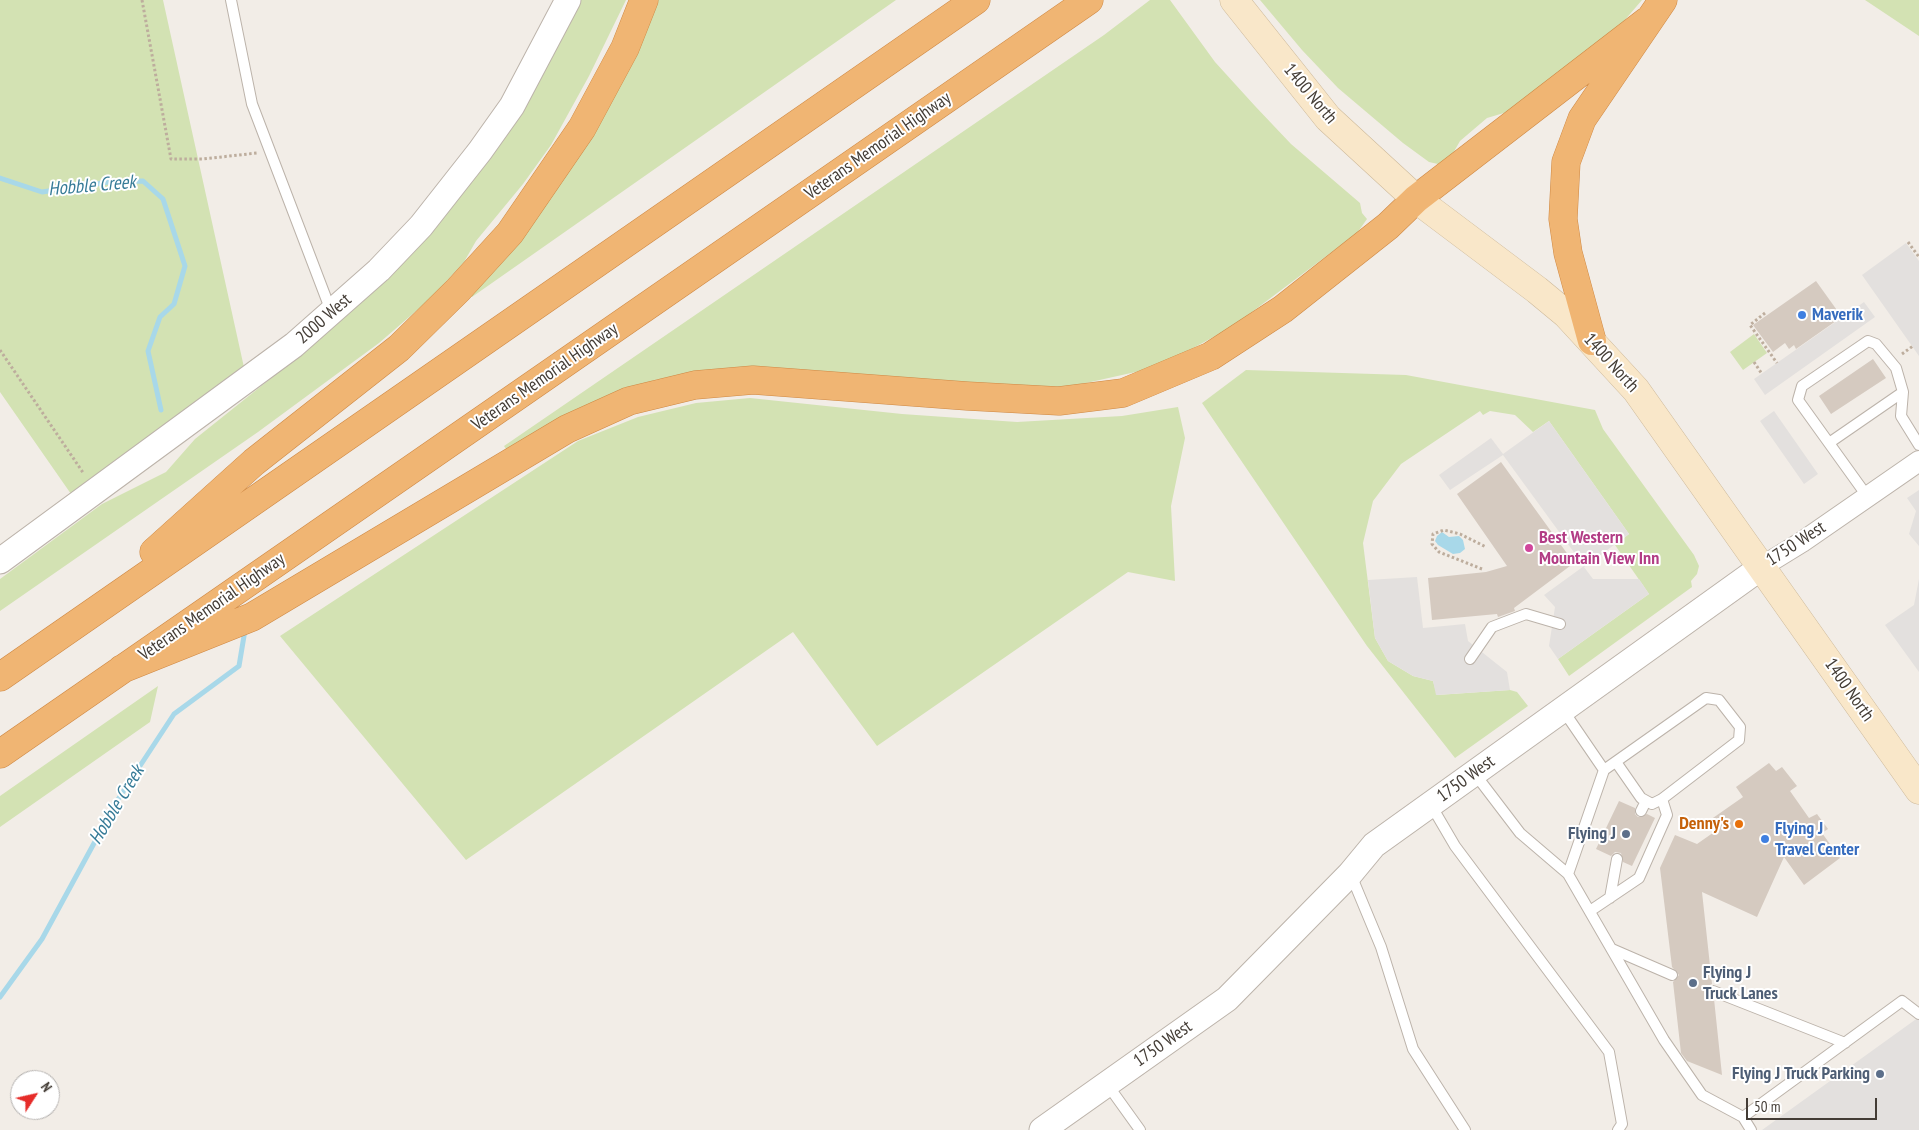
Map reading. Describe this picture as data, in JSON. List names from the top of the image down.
{
  "streets": {
    "highway": ["Veterans Memorial Highway"],
    "main road": ["1400 North"],
    "street": ["2000 West", "1750 West"]
  },
  "crossings": [
    ["1400 North", "1750 West"]
  ],
  "water": ["Hobble Creek"],
  "places": [
    "Maverik",
    "Best Western Mountain View Inn",
    "Denny's",
    "Flying J",
    "Flying J Travel Center",
    "Flying J Truck Lanes",
    "Flying J Truck Parking"
  ],
  "scale_bar": "50 m",
  "north": "top right"
}
